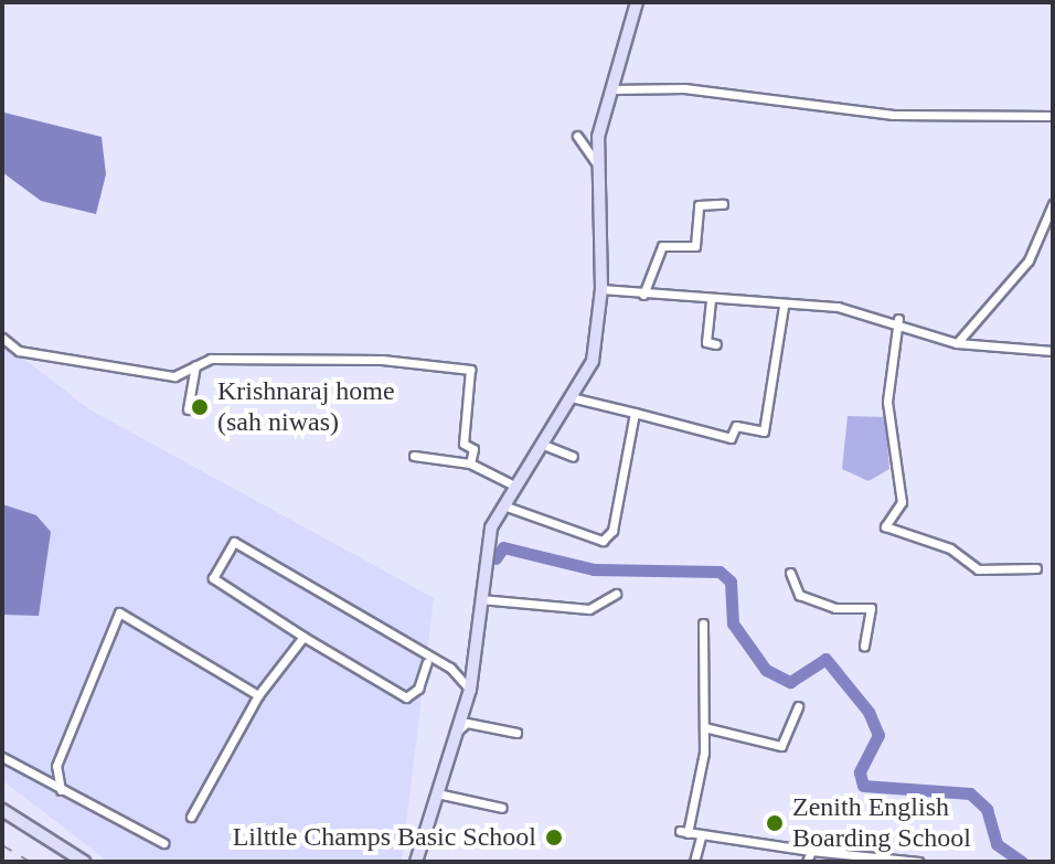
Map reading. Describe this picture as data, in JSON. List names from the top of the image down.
{
  "places": ["Krishnaraj home (sah niwas)", "Zenith English Boarding School", "Lilttle Champs Basic School"]
}
